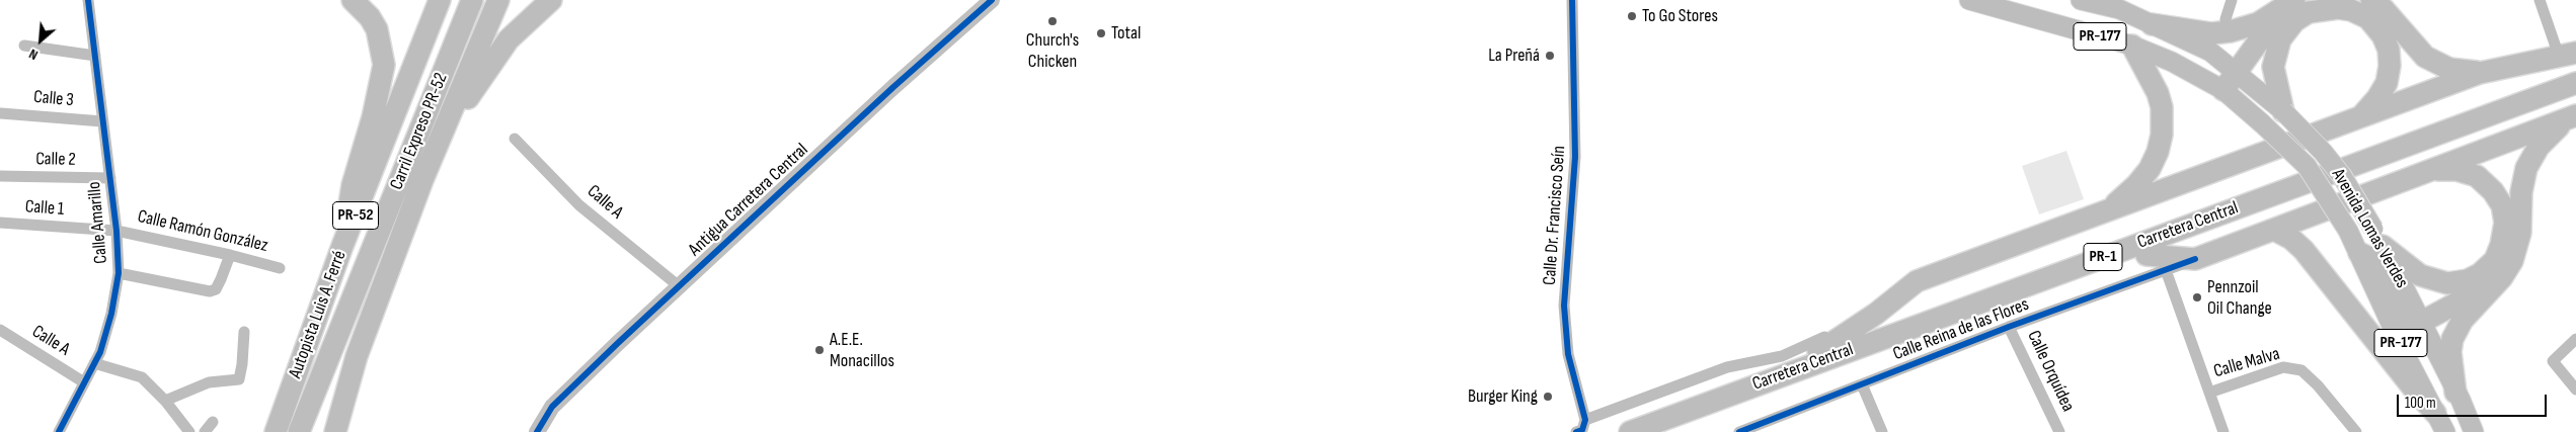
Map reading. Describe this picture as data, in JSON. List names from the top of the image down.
{
  "streets": {
    "highway": [
      "Carril Expreso PR-52",
      "PR-52",
      "Carretera Central",
      "PR-1",
      "Autopista Luis A. Ferré"
    ],
    "main road": ["PR-177", "Avenida Lomas Verdes"],
    "street": [
      "Calle 3",
      "Calle 2",
      "Antigua Carretera Central",
      "Calle A",
      "Calle 1",
      "Calle Dr. Francisco Seín",
      "Calle Amarillo",
      "Calle Ramón González",
      "Calle Reina de las Flores",
      "Calle Malva",
      "Calle Orquídea"
    ]
  },
  "crossings": [
    ["Calle 3", "Calle Amarillo"],
    ["Calle 2", "Calle Amarillo"],
    ["Antigua Carretera Central", "Calle A"],
    ["Calle A", "Calle Amarillo"],
    ["Calle 1", "Calle Amarillo"],
    ["Calle 1", "Calle Ramón González"],
    ["Calle Amarillo", "Calle Ramón González"],
    ["Calle Reina de las Flores", "Calle Orquídea"]
  ],
  "places": [
    "To Go Stores",
    "Church's Chicken",
    "Total",
    "La Preñá",
    "Pennzoil Oil Change",
    "A.E.E. Monacillos",
    "Burger King"
  ],
  "scale_bar": "100 m",
  "north": "bottom left"
}
